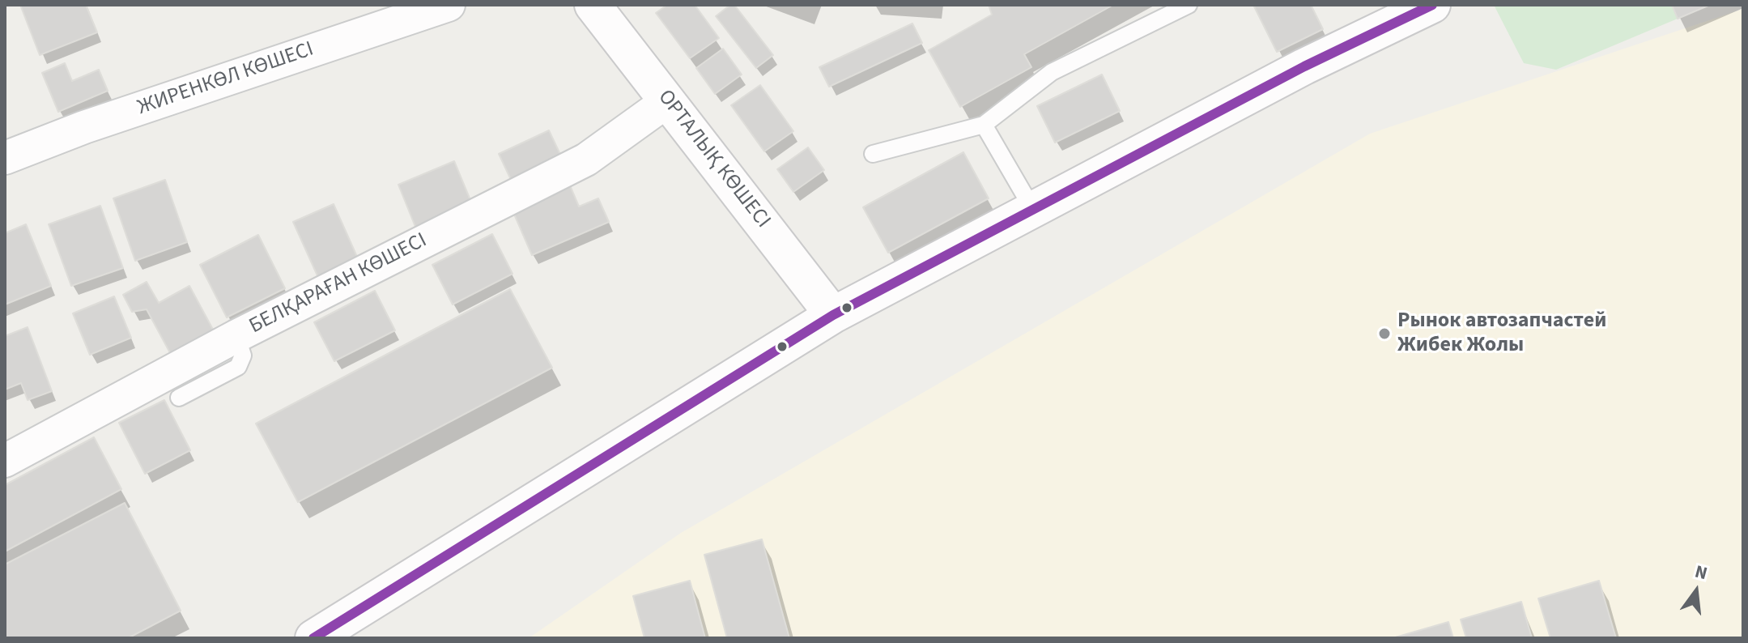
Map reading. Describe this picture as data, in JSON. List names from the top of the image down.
{
  "streets": {
    "main road": ["ОРТАЛЫҚ КӨШЕСІ"],
    "street": ["ЖИРЕНКӨЛ КӨШЕСІ", "БЕЛҚАРАҒАН КӨШЕСІ"]
  },
  "crossings": [
    ["ОРТАЛЫҚ КӨШЕСІ", "БЕЛҚАРАҒАН КӨШЕСІ"]
  ],
  "places": ["Рынок автозапчастей Жибек Жолы"],
  "north": "top"
}
